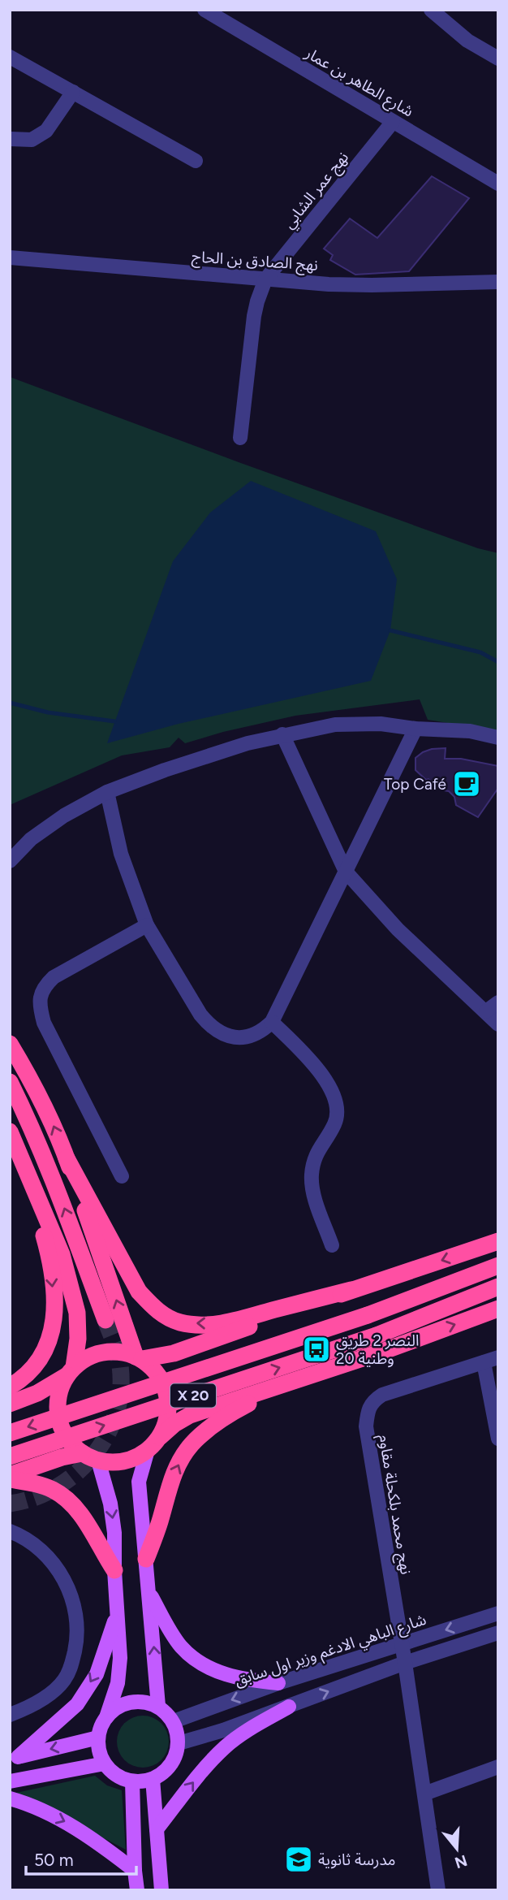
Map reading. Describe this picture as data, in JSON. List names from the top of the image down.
{
  "streets": {
    "highway": ["X 20"],
    "street": [
      "شارع الطاهر بن عمار",
      "نهج عمر الشابي",
      "نهج الصادق بن الحاج",
      "نهج محمد بلكحلة مقاوم",
      "شارع الباهي الادغم وزير اول سابق"
    ]
  },
  "crossings": [
    ["شارع الطاهر بن عمار", "نهج عمر الشابي"],
    ["نهج عمر الشابي", "نهج الصادق بن الحاج"],
    ["نهج محمد بلكحلة مقاوم", "شارع الباهي الادغم وزير اول سابق"]
  ],
  "places": {
    "cafe": ["Top Café"],
    "bus stop": ["النصر 2 طريق وطنية 20"],
    "school or university": ["مدرسة ثانوية"]
  },
  "scale_bar": "50 m",
  "north": "bottom"
}
